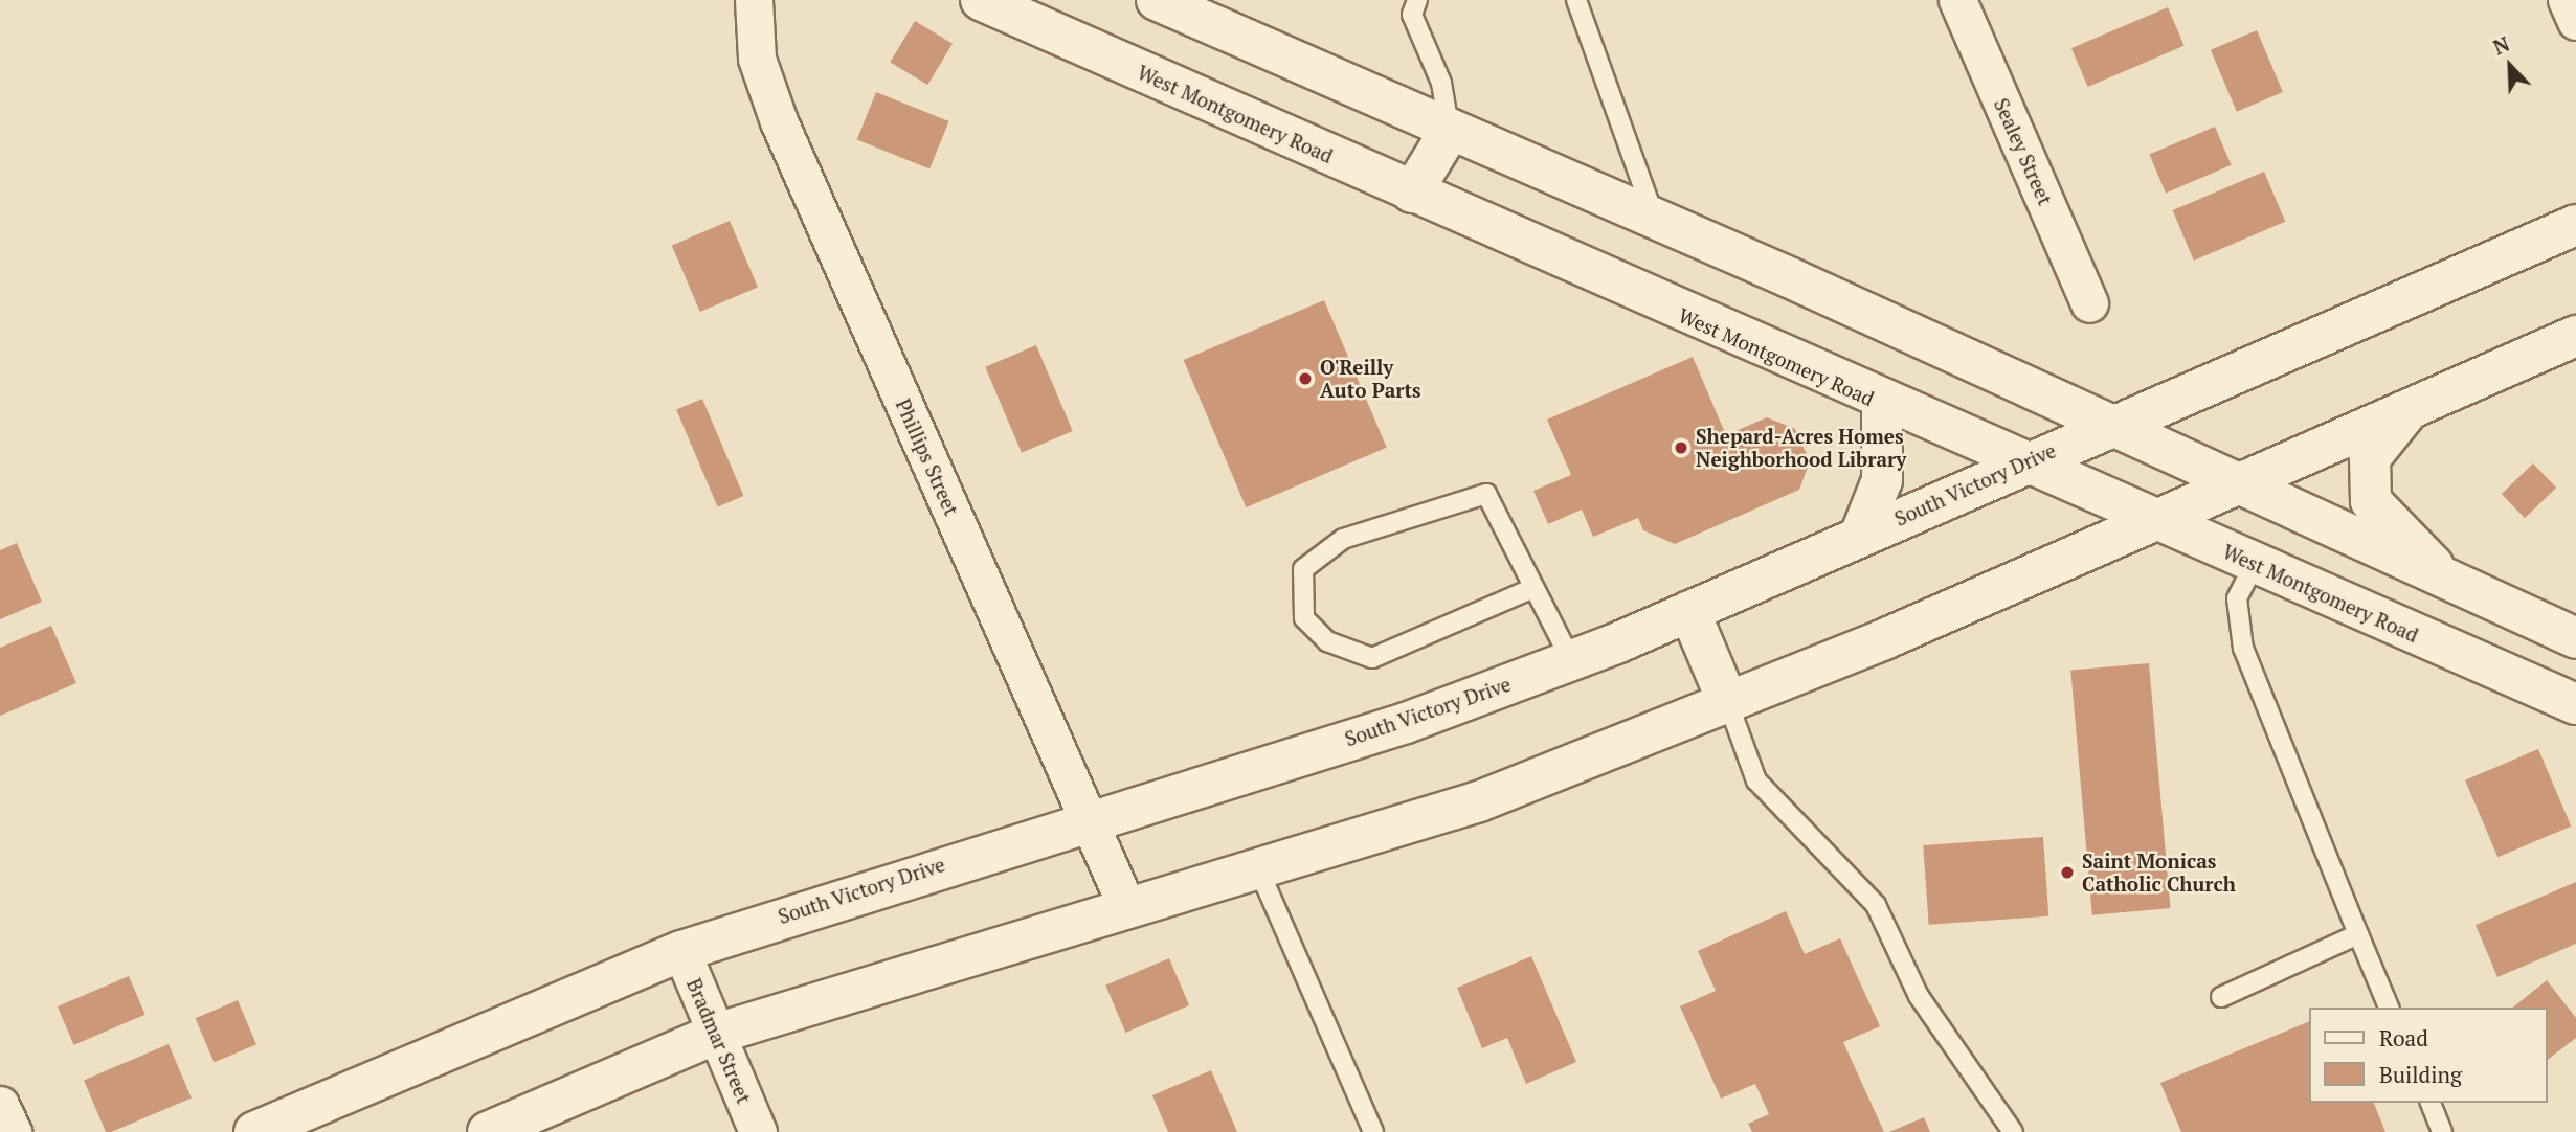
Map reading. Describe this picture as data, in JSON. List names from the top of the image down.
{
  "streets": {
    "main road": ["West Montgomery Road", "South Victory Drive"],
    "street": ["Sealey Street", "Phillips Street", "Bradmar Street"]
  },
  "crossings": [
    ["West Montgomery Road", "South Victory Drive"],
    ["Phillips Street", "South Victory Drive"],
    ["South Victory Drive", "Bradmar Street"]
  ],
  "places": ["O'Reilly Auto Parts", "Shepard-Acres Homes Neighborhood Library", "Saint Monicas Catholic Church"],
  "legend": ["Road", "Building"],
  "north": "top left"
}
